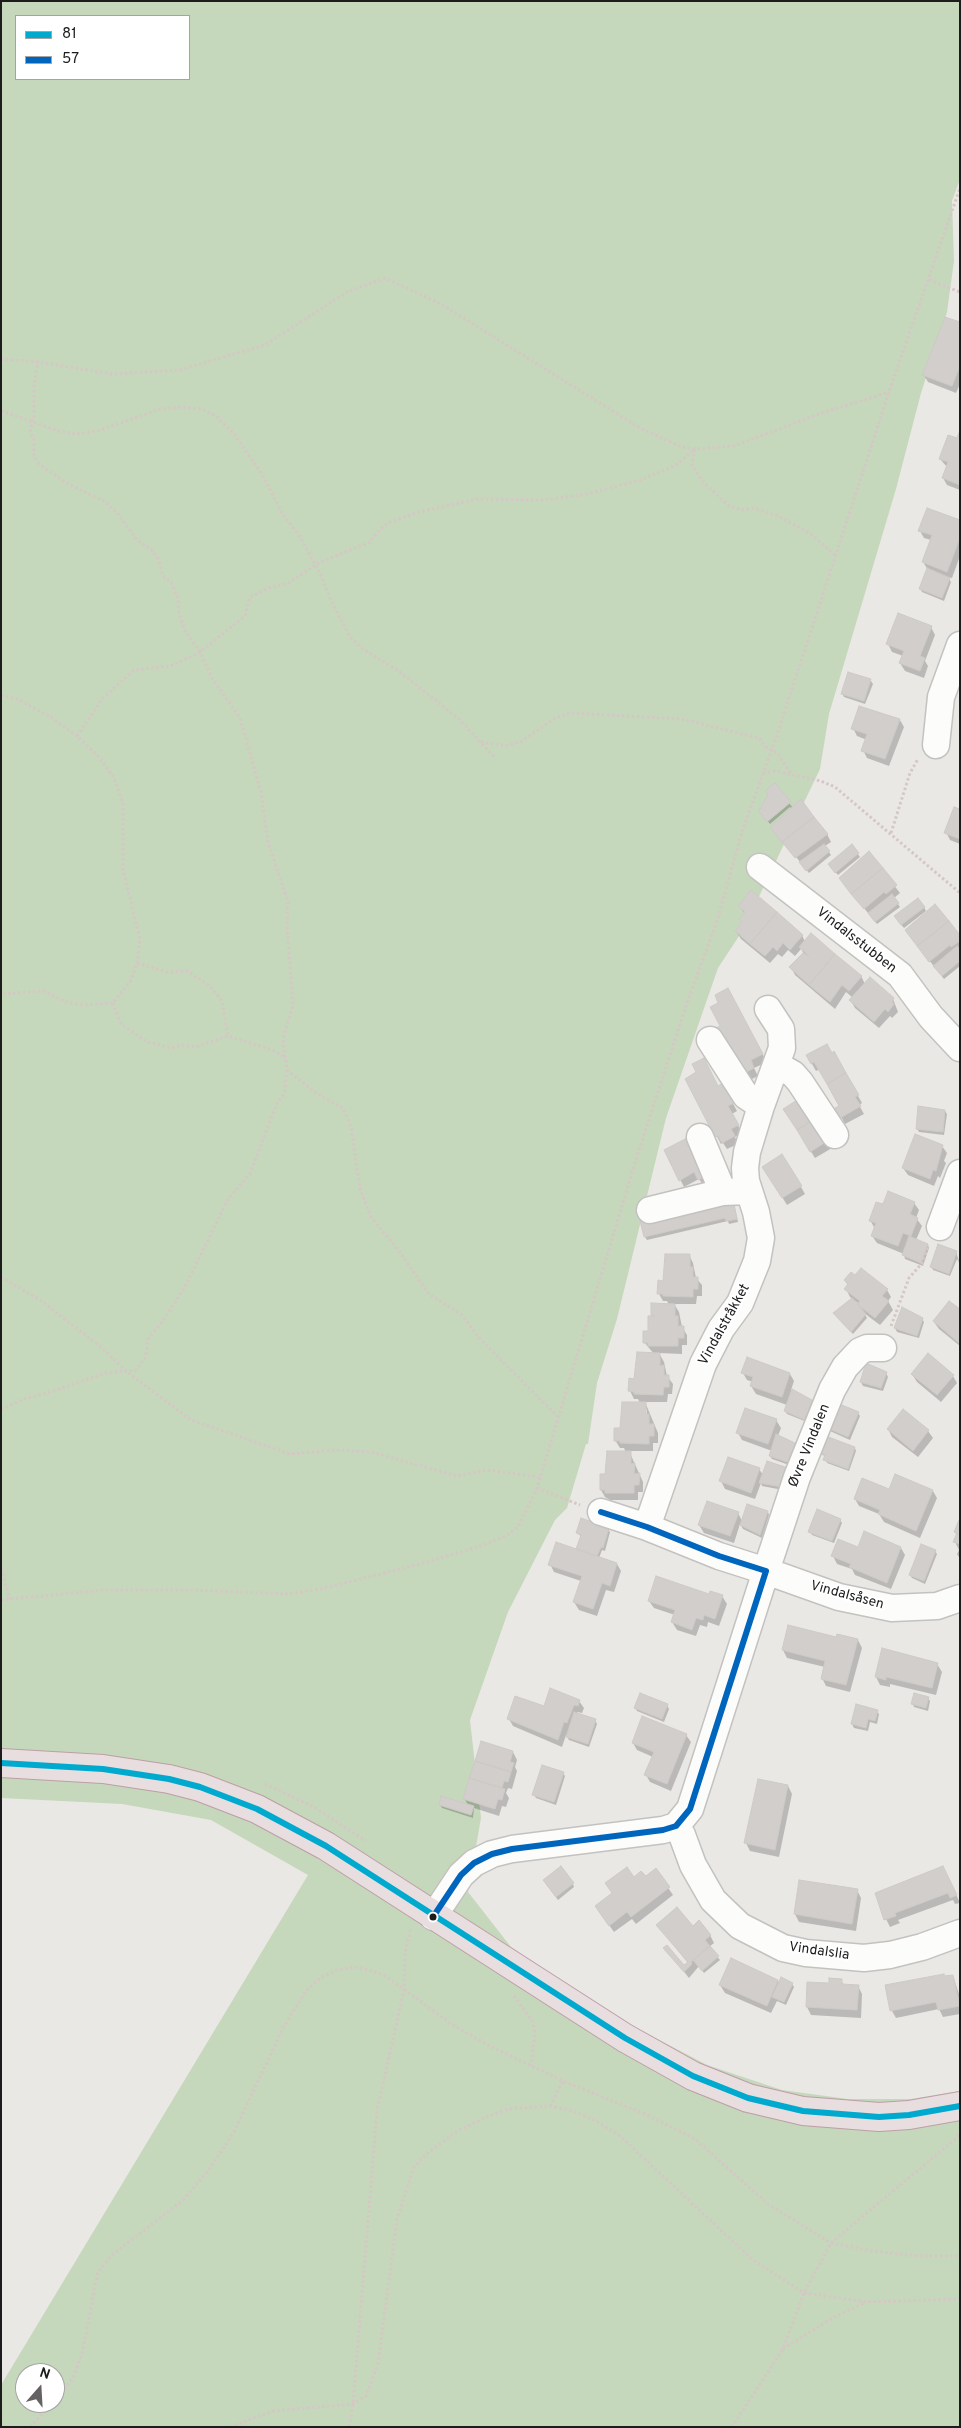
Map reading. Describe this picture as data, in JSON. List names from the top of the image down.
{
  "streets": {
    "street": [
      "Vindalsstubben",
      "Vindalstråkket",
      "Øvre Vindalen",
      "Vindalsåsen",
      "Vindalslia"
    ]
  },
  "crossings": [
    ["Vindalstråkket", "Vindalsåsen"],
    ["Øvre Vindalen", "Vindalsåsen"]
  ],
  "lines": ["transit line 57", "transit line 81"],
  "legend": ["81", "57"],
  "north": "top"
}
